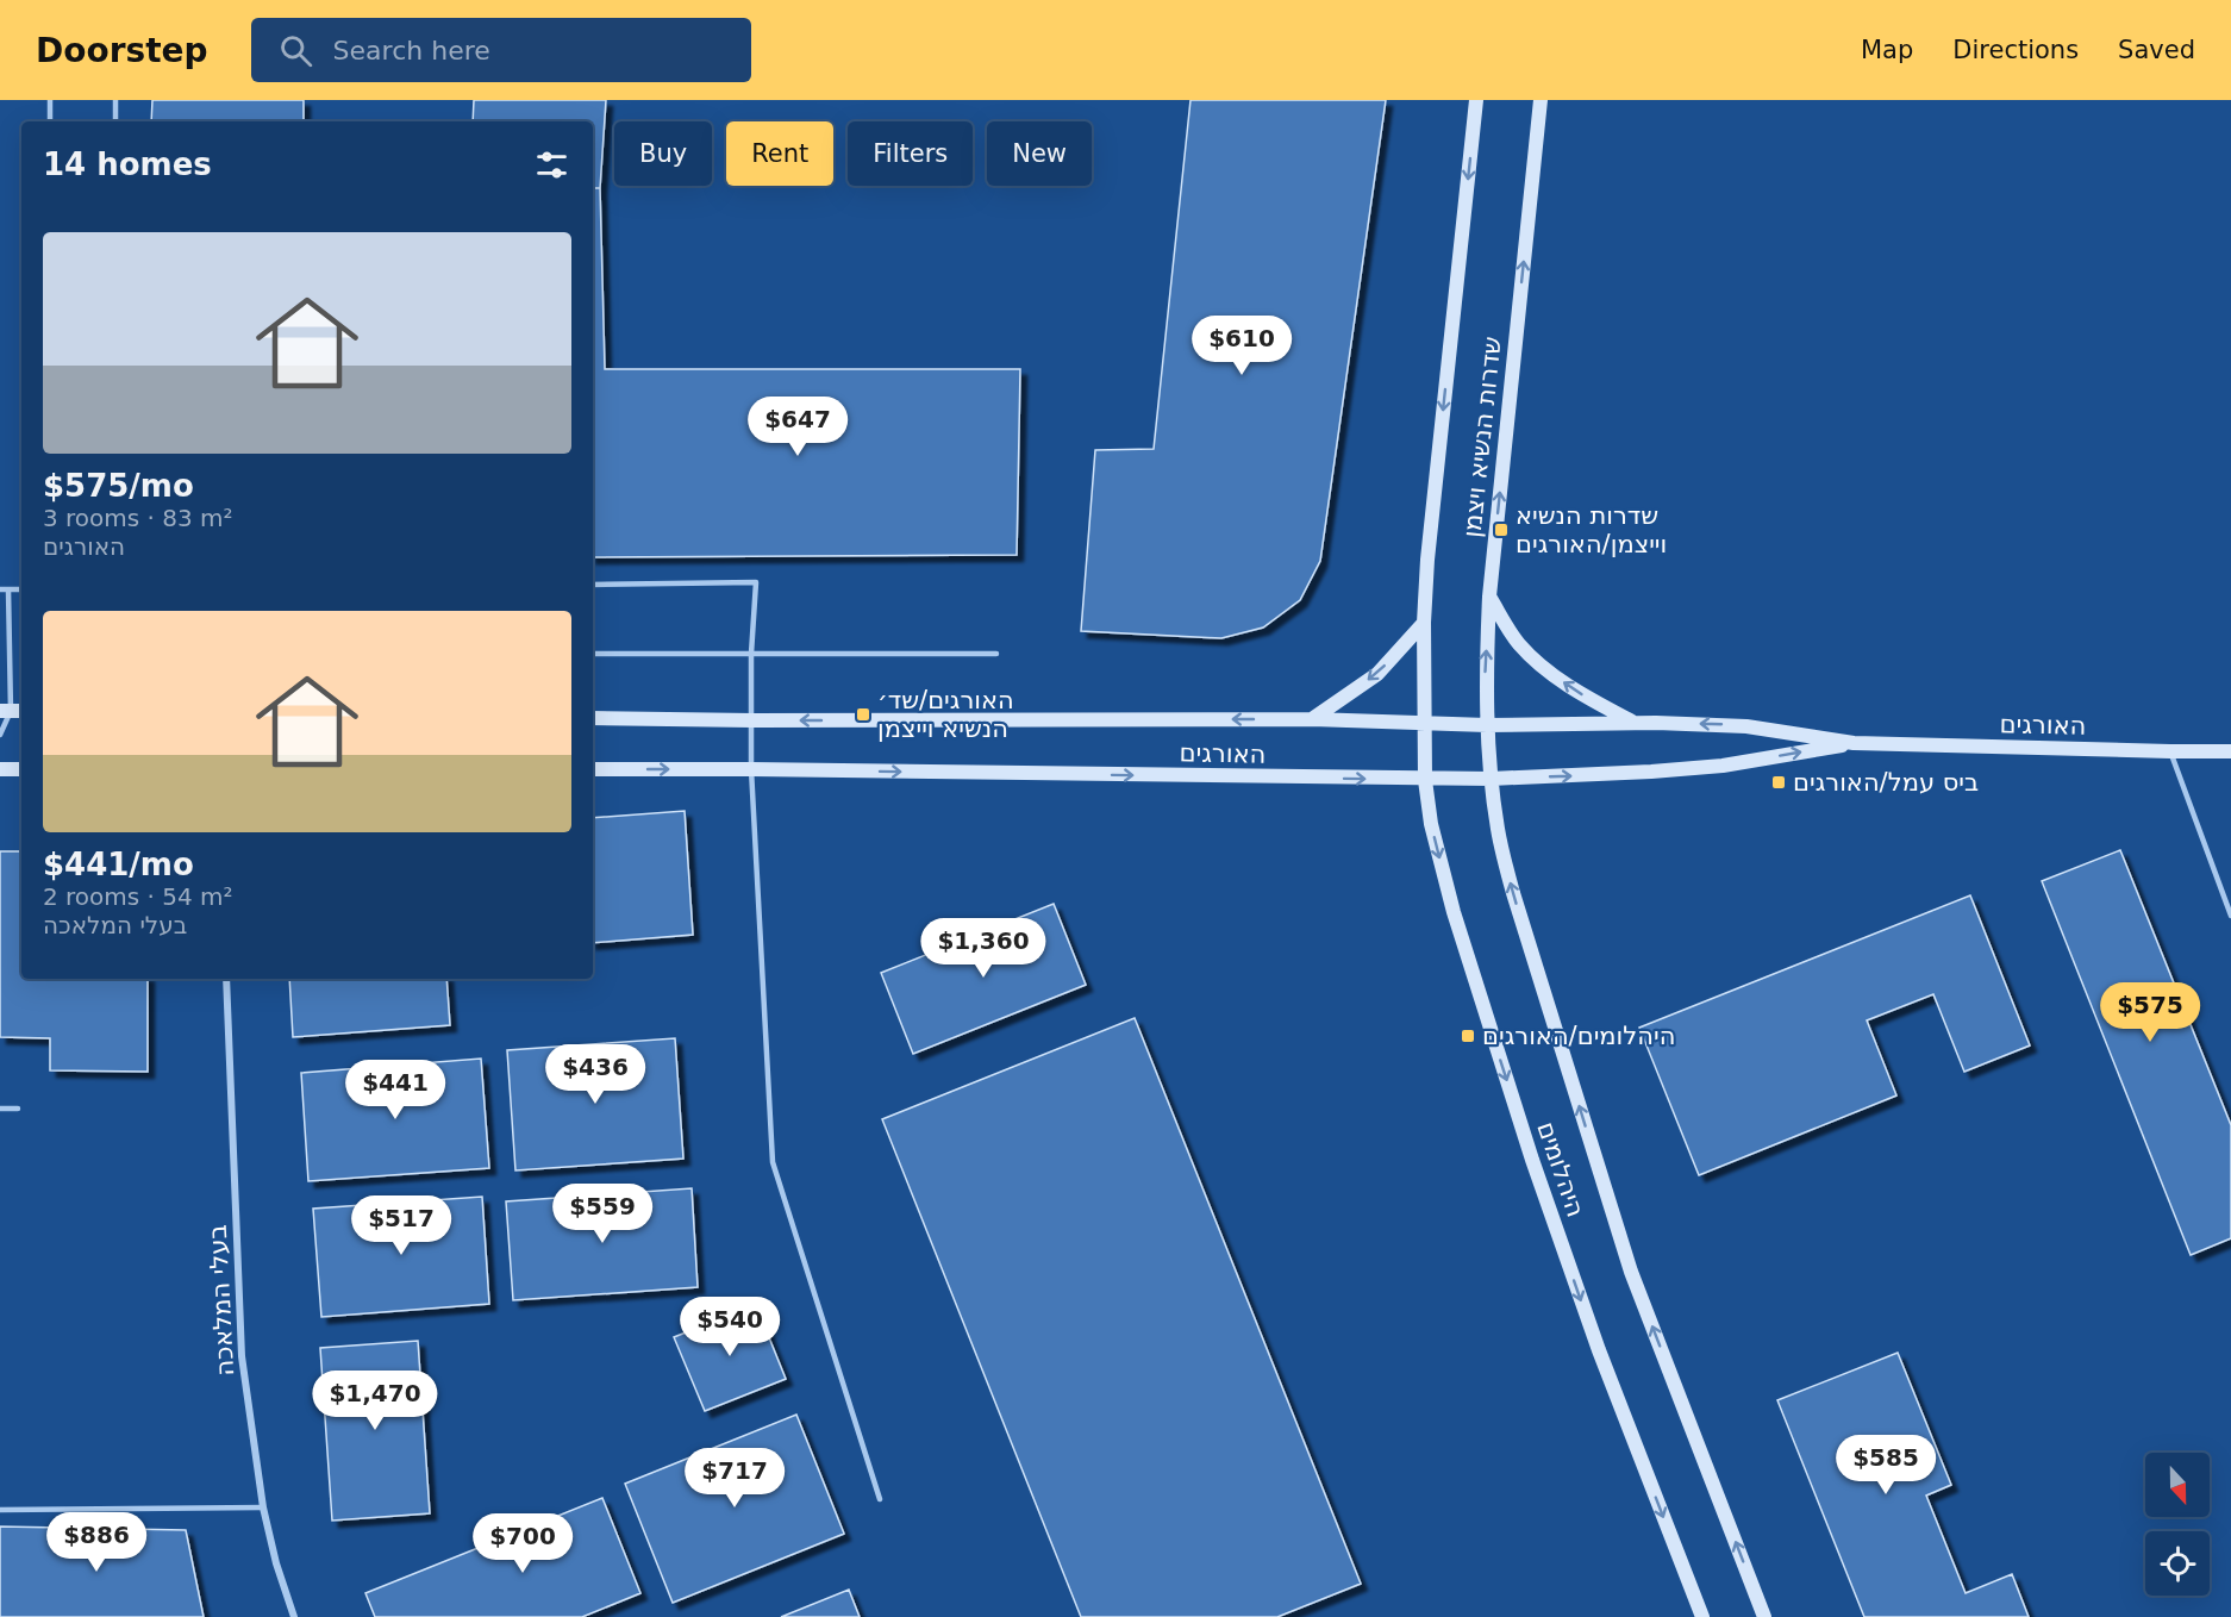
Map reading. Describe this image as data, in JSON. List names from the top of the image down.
{
  "streets": {
    "street": [
      "שדרות הנשיא ויצמן",
      "האורגים",
      "היהלומים",
      "בעלי המלאכה"
    ]
  },
  "crossings": [
    ["שדרות הנשיא ויצמן", "האורגים"],
    ["שדרות הנשיא ויצמן", "היהלומים"],
    ["האורגים", "היהלומים"]
  ],
  "places": {
    "transit": [
      "שדרות הנשיא וייצמן/האורגים",
      "האורגים/שד׳ הנשיא וייצמן",
      "ביס עמל/האורגים",
      "היהלומים/האורגים"
    ]
  },
  "north": "bottom",
  "page": {
    "header": "Doorstep",
    "search": "Search here",
    "nav": ["Map", "Directions", "Saved"],
    "chip": [
      "Buy",
      "Rent",
      "Filters",
      "New"
    ],
    "heading": "14 homes",
    "list": [
      {
        "name": "$575/mo",
        "note": "3 rooms · 83 m² · האורגים"
      },
      {
        "name": "$441/mo",
        "note": "2 rooms · 54 m² · בעלי המלאכה"
      }
    ],
    "price": [
      "$610",
      "$647",
      "$1,360",
      "$575",
      "$436",
      "$441",
      "$559",
      "$517",
      "$540",
      "$1,470",
      "$585",
      "$717",
      "$886",
      "$700"
    ]
  }
}
